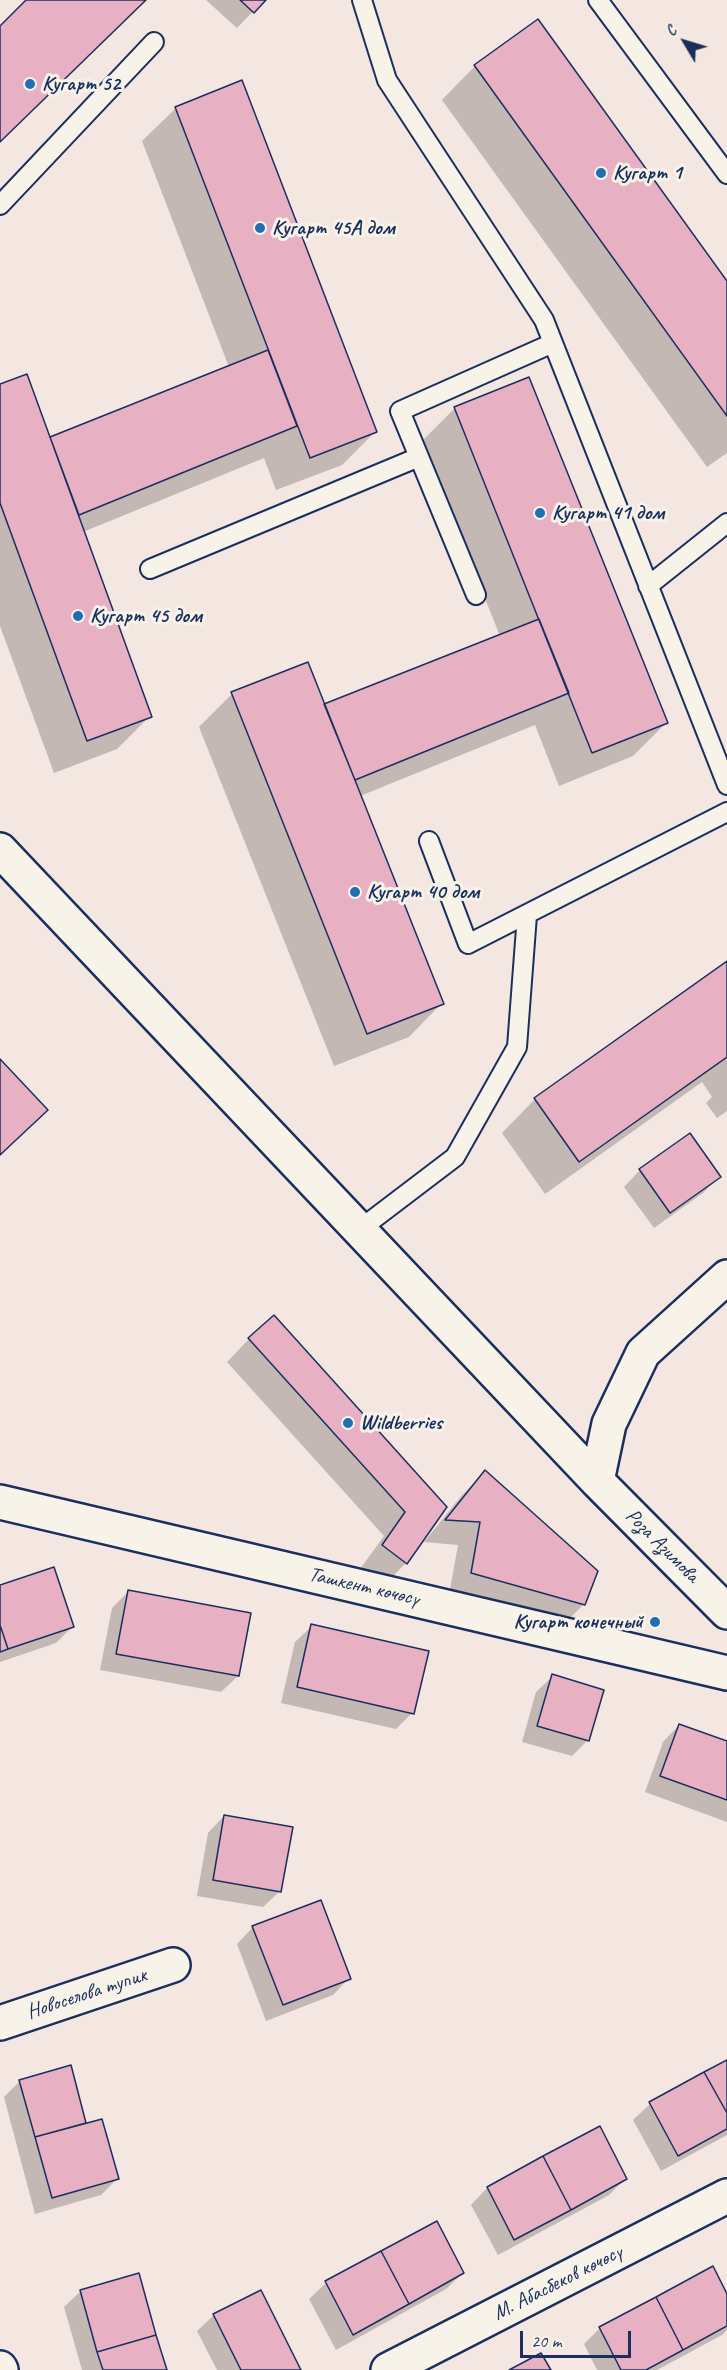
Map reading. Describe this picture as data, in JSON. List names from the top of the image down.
{
  "streets": {
    "street": [
      "Роза Азимова",
      "Ташкент көчөсү",
      "Новоселова тупик",
      "М. Абасбеков көчөсү"
    ]
  },
  "places": [
    "Кугарт 52",
    "Кугарт 1",
    "Кугарт 45А дом",
    "Кугарт 41 дом",
    "Кугарт 45 дом",
    "Кугарт 40 дом",
    "Wildberries",
    "Кугарт конечный"
  ],
  "scale_bar": "20 m",
  "north": "top left"
}
